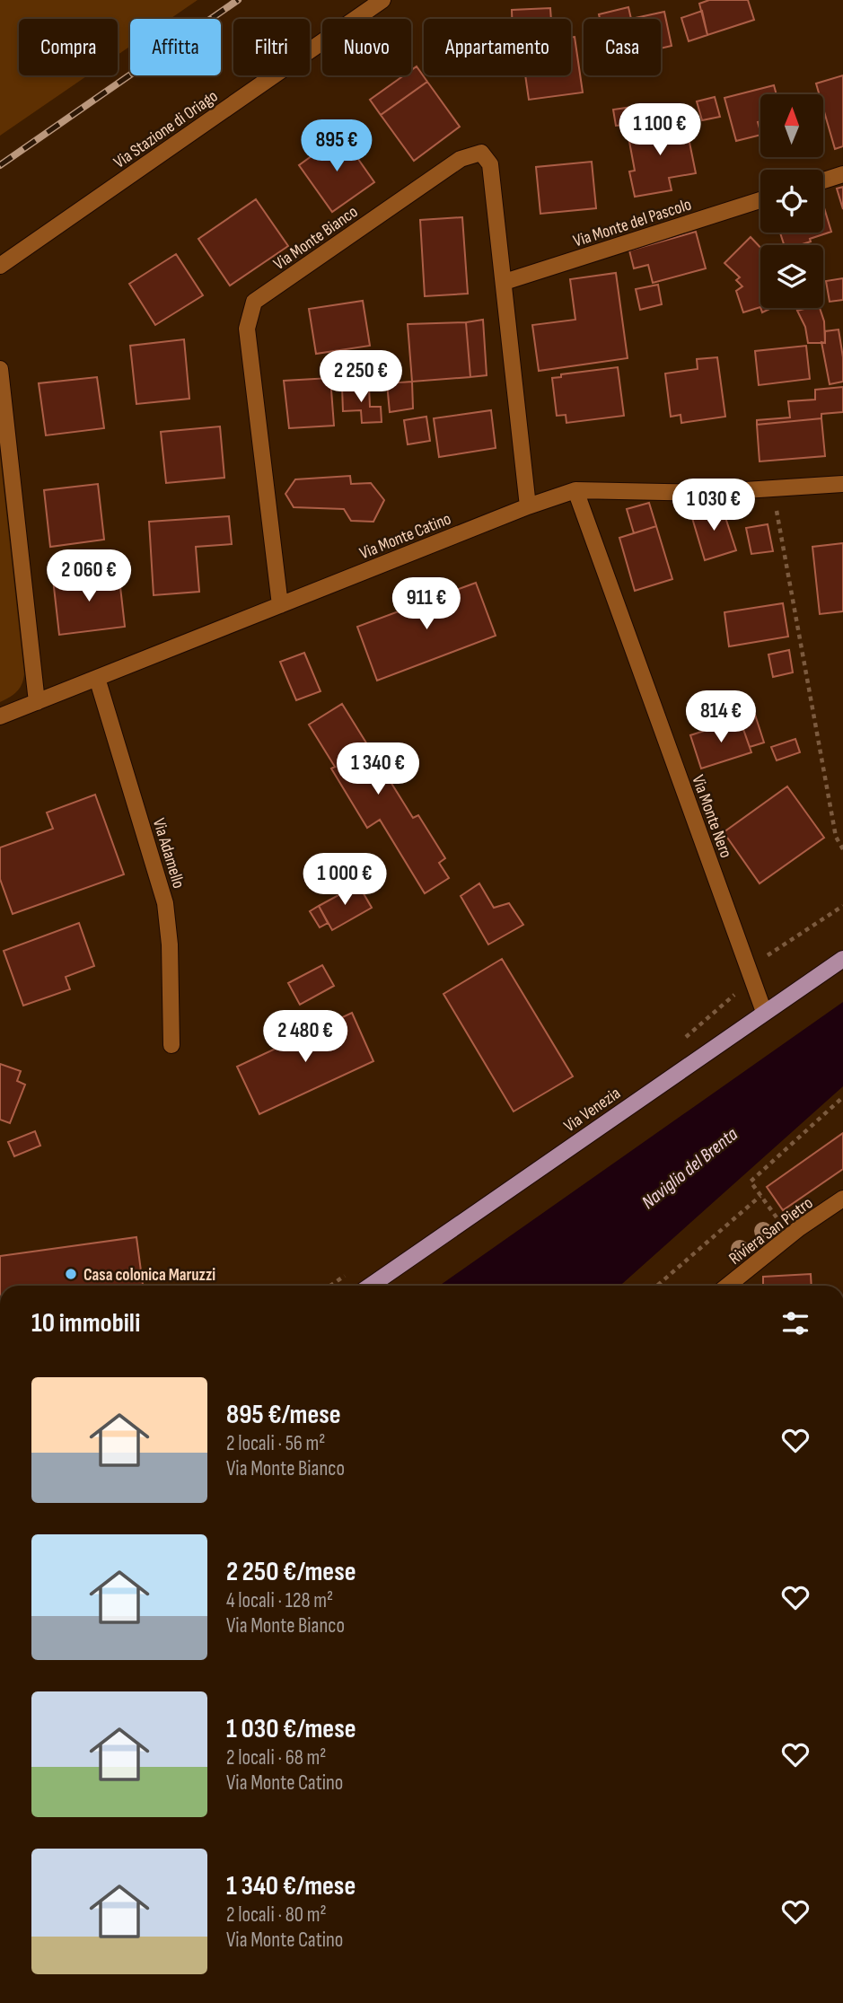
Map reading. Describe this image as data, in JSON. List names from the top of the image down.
{
  "streets": {
    "main road": ["Via Venezia"],
    "street": [
      "Via Stazione di Oriago",
      "Via Monte del Pascolo",
      "Via Monte Bianco",
      "Via Monte Catino",
      "Via Monte Nero",
      "Via Adamello",
      "Riviera San Pietro"
    ]
  },
  "crossings": [
    ["Via Monte del Pascolo", "Via Monte Bianco"],
    ["Via Monte Bianco", "Via Monte Catino"],
    ["Via Monte Catino", "Via Monte Nero"],
    ["Via Monte Catino", "Via Adamello"],
    ["Via Monte Nero", "Via Venezia"]
  ],
  "water": ["Naviglio del Brenta"],
  "places": ["Casa colonica Maruzzi"],
  "north": "top",
  "page": {
    "chip": [
      "Compra",
      "Affitta",
      "Filtri",
      "Nuovo",
      "Appartamento",
      "Casa"
    ],
    "price": [
      "1 100 €",
      "895 €",
      "2 250 €",
      "1 030 €",
      "2 060 €",
      "911 €",
      "814 €",
      "1 340 €",
      "1 000 €",
      "2 480 €"
    ],
    "heading": "10 immobili",
    "list": [
      {
        "name": "895 €/mese",
        "note": "2 locali · 56 m² · Via Monte Bianco"
      },
      {
        "name": "2 250 €/mese",
        "note": "4 locali · 128 m² · Via Monte Bianco"
      },
      {
        "name": "1 030 €/mese",
        "note": "2 locali · 68 m² · Via Monte Catino"
      },
      {
        "name": "1 340 €/mese",
        "note": "2 locali · 80 m² · Via Monte Catino"
      }
    ]
  }
}
